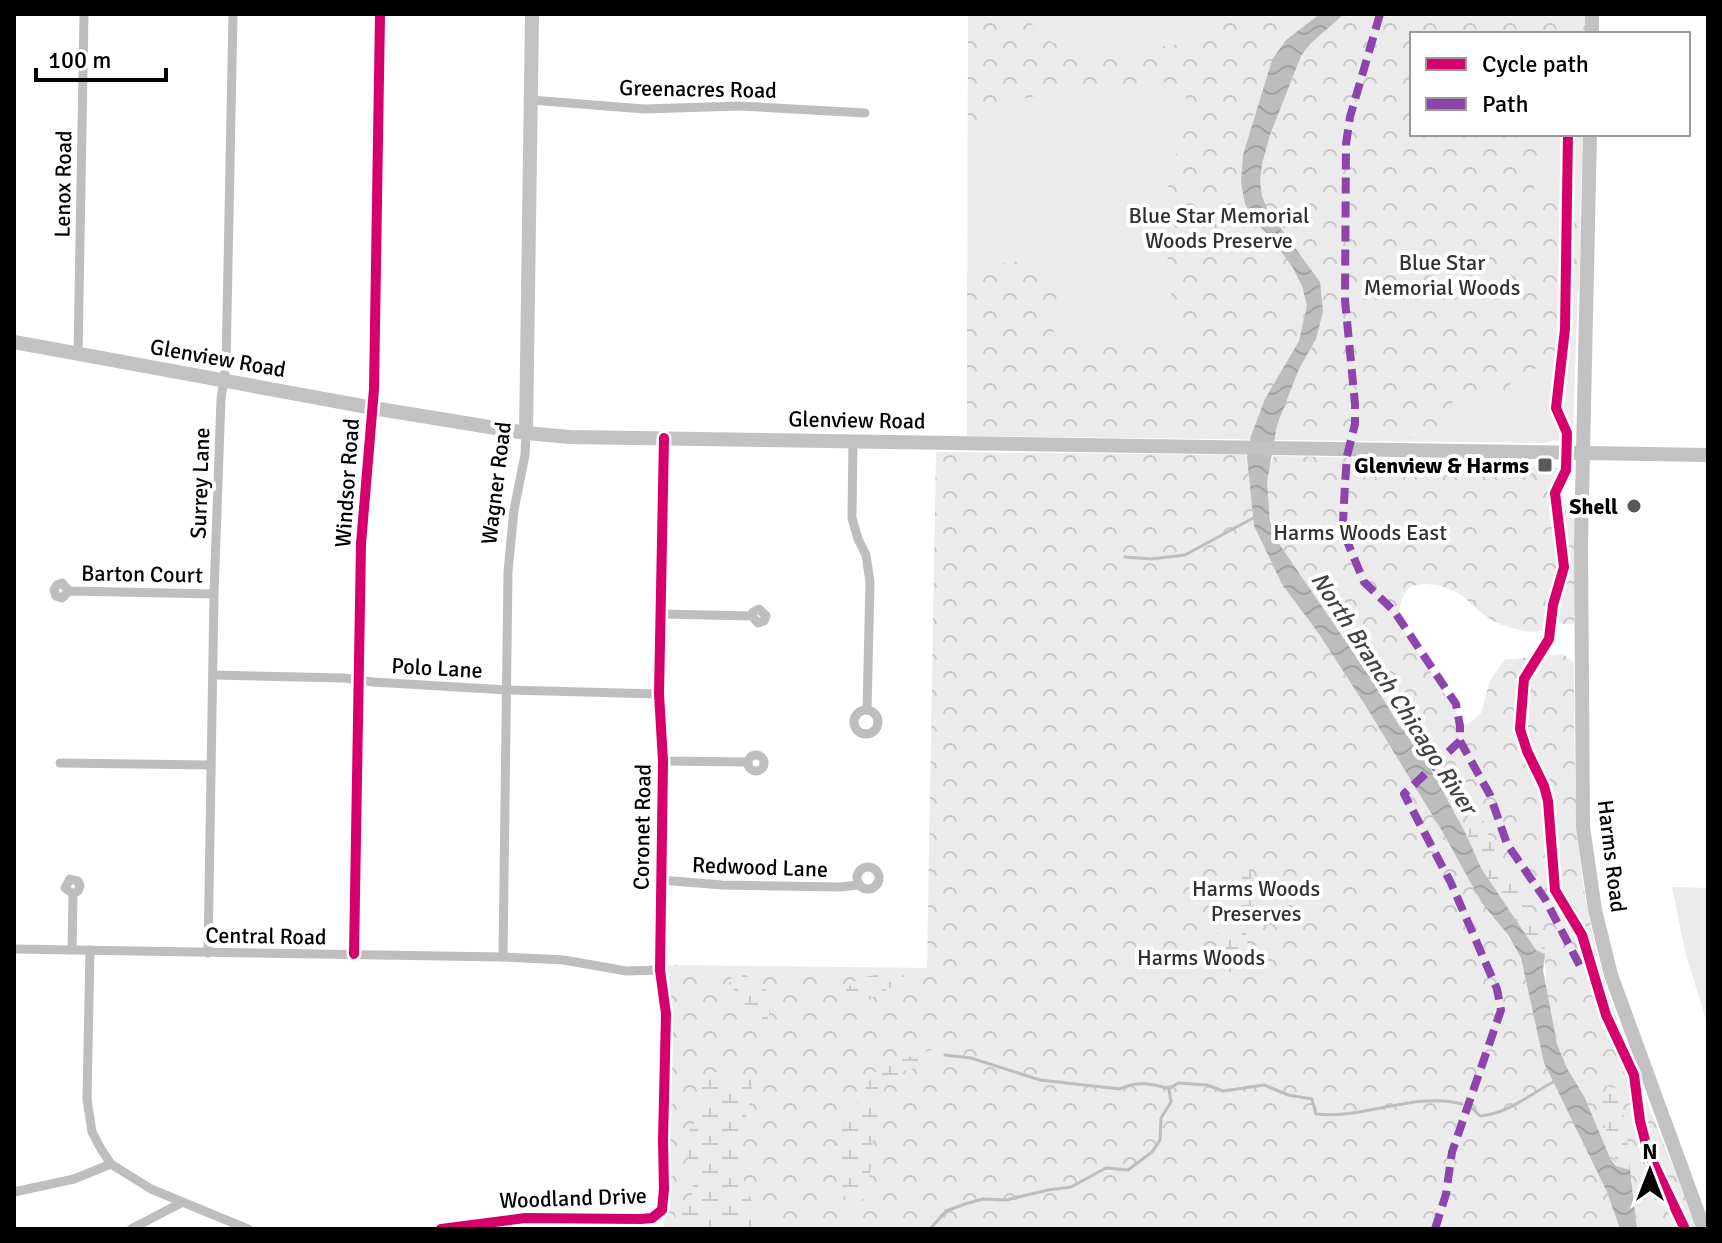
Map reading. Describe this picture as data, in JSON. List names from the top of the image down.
{
  "streets": {
    "main road": ["Glenview Road", "Wagner Road", "Harms Road"],
    "street": [
      "Greenacres Road",
      "Lenox Road",
      "Surrey Lane",
      "Windsor Road",
      "Barton Court",
      "Polo Lane",
      "Coronet Road",
      "Redwood Lane",
      "Central Road",
      "Woodland Drive"
    ]
  },
  "crossings": [
    ["Greenacres Road", "Wagner Road"],
    ["Lenox Road", "Glenview Road"],
    ["Glenview Road", "Surrey Lane"],
    ["Glenview Road", "Windsor Road"],
    ["Glenview Road", "Wagner Road"],
    ["Glenview Road", "Coronet Road"],
    ["Glenview Road", "Harms Road"],
    ["Surrey Lane", "Barton Court"],
    ["Surrey Lane", "Polo Lane"],
    ["Surrey Lane", "Central Road"],
    ["Windsor Road", "Polo Lane"],
    ["Windsor Road", "Central Road"],
    ["Wagner Road", "Polo Lane"],
    ["Wagner Road", "Central Road"],
    ["Polo Lane", "Coronet Road"],
    ["Coronet Road", "Redwood Lane"],
    ["Coronet Road", "Central Road"],
    ["Coronet Road", "Woodland Drive"]
  ],
  "water": ["North Branch Chicago River"],
  "parks": [
    "Blue Star Memorial Woods Preserve",
    "Blue Star Memorial Woods",
    "Harms Woods East",
    "Harms Woods Preserves",
    "Harms Woods"
  ],
  "places": {
    "transit": ["Glenview & Harms"],
    "other": ["Shell"]
  },
  "legend": ["Cycle path", "Path"],
  "scale_bar": "100 m",
  "north": "top"
}
